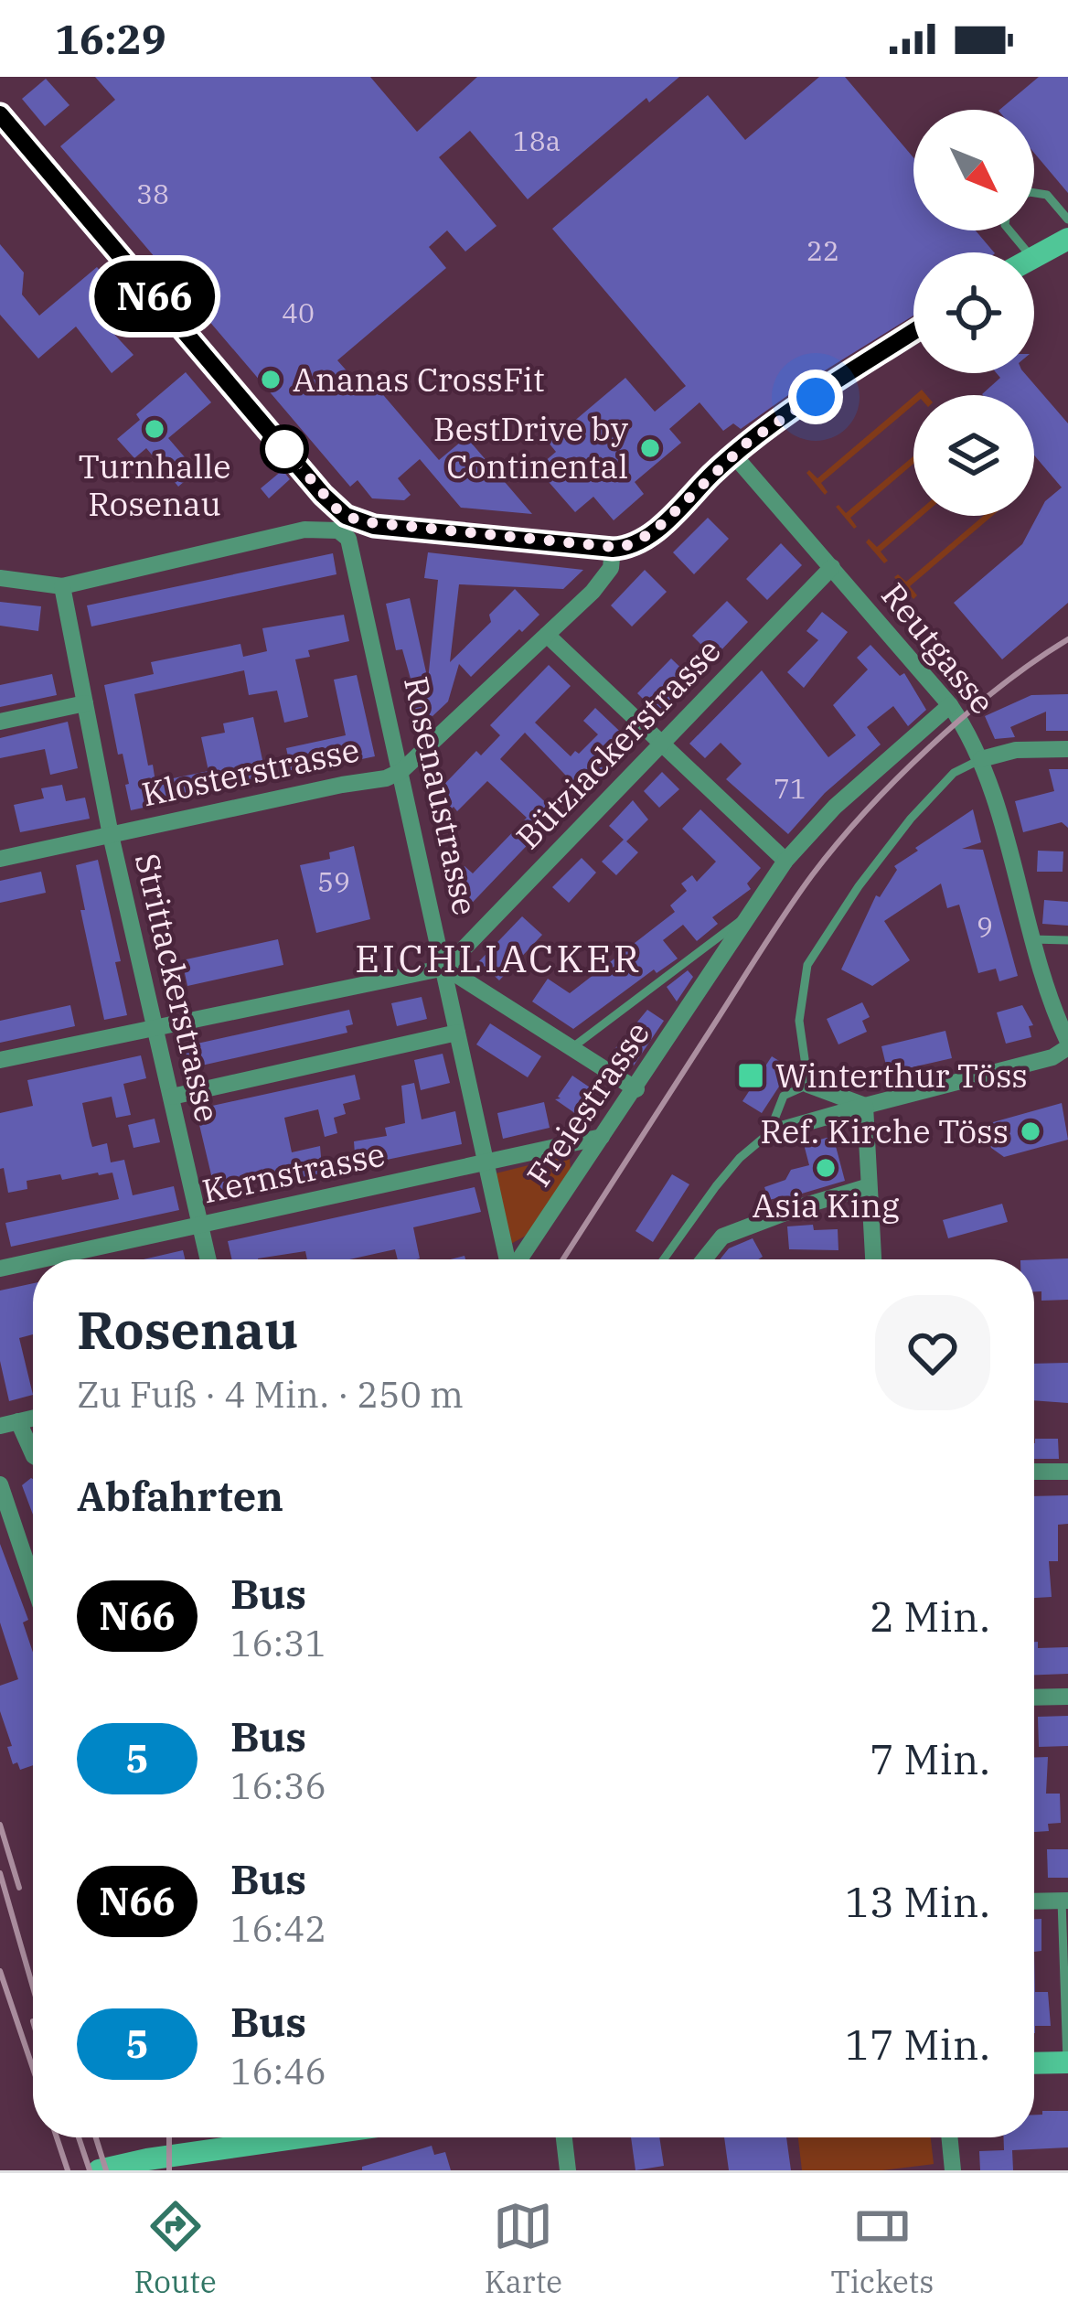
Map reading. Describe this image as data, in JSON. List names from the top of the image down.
{
  "streets": {
    "street": [
      "Reutgasse",
      "Bütziackerstrasse",
      "Klosterstrasse",
      "Rosenaustrasse",
      "Strittackerstrasse",
      "Freiestrasse",
      "Kernstrasse"
    ]
  },
  "crossings": [
    ["Reutgasse", "Bütziackerstrasse"],
    ["Reutgasse", "Klosterstrasse"],
    ["Reutgasse", "Freiestrasse"],
    ["Bütziackerstrasse", "Rosenaustrasse"],
    ["Klosterstrasse", "Rosenaustrasse"],
    ["Klosterstrasse", "Strittackerstrasse"],
    ["Rosenaustrasse", "Kernstrasse"],
    ["Strittackerstrasse", "Kernstrasse"],
    ["Freiestrasse", "Kernstrasse"]
  ],
  "districts": ["EICHLIACKER"],
  "places": {
    "other": [
      "Ananas CrossFit",
      "Turnhalle Rosenau",
      "BestDrive by Continental",
      "Ref. Kirche Töss",
      "Asia King"
    ],
    "transit": ["Winterthur Töss"]
  },
  "lines": ["bus line N66"],
  "house_numbers": [
    "18a",
    "38",
    "22",
    "40",
    "71",
    "59",
    "9"
  ],
  "north": "bottom right",
  "page": {
    "status": "16:29",
    "on_map": "N66",
    "heading": [
      ["Rosenau", "Zu Fuß · 4 Min. · 250 m"],
      "Abfahrten"
    ],
    "list": [
      {
        "mark": "N66",
        "name": "Bus",
        "note": "16:31",
        "value": "2 Min."
      },
      {
        "mark": "5",
        "name": "Bus",
        "note": "16:36",
        "value": "7 Min."
      },
      {
        "mark": "N66",
        "name": "Bus",
        "note": "16:42",
        "value": "13 Min."
      },
      {
        "mark": "5",
        "name": "Bus",
        "note": "16:46",
        "value": "17 Min."
      }
    ],
    "tabs": ["Route", "Karte", "Tickets"]
  }
}
